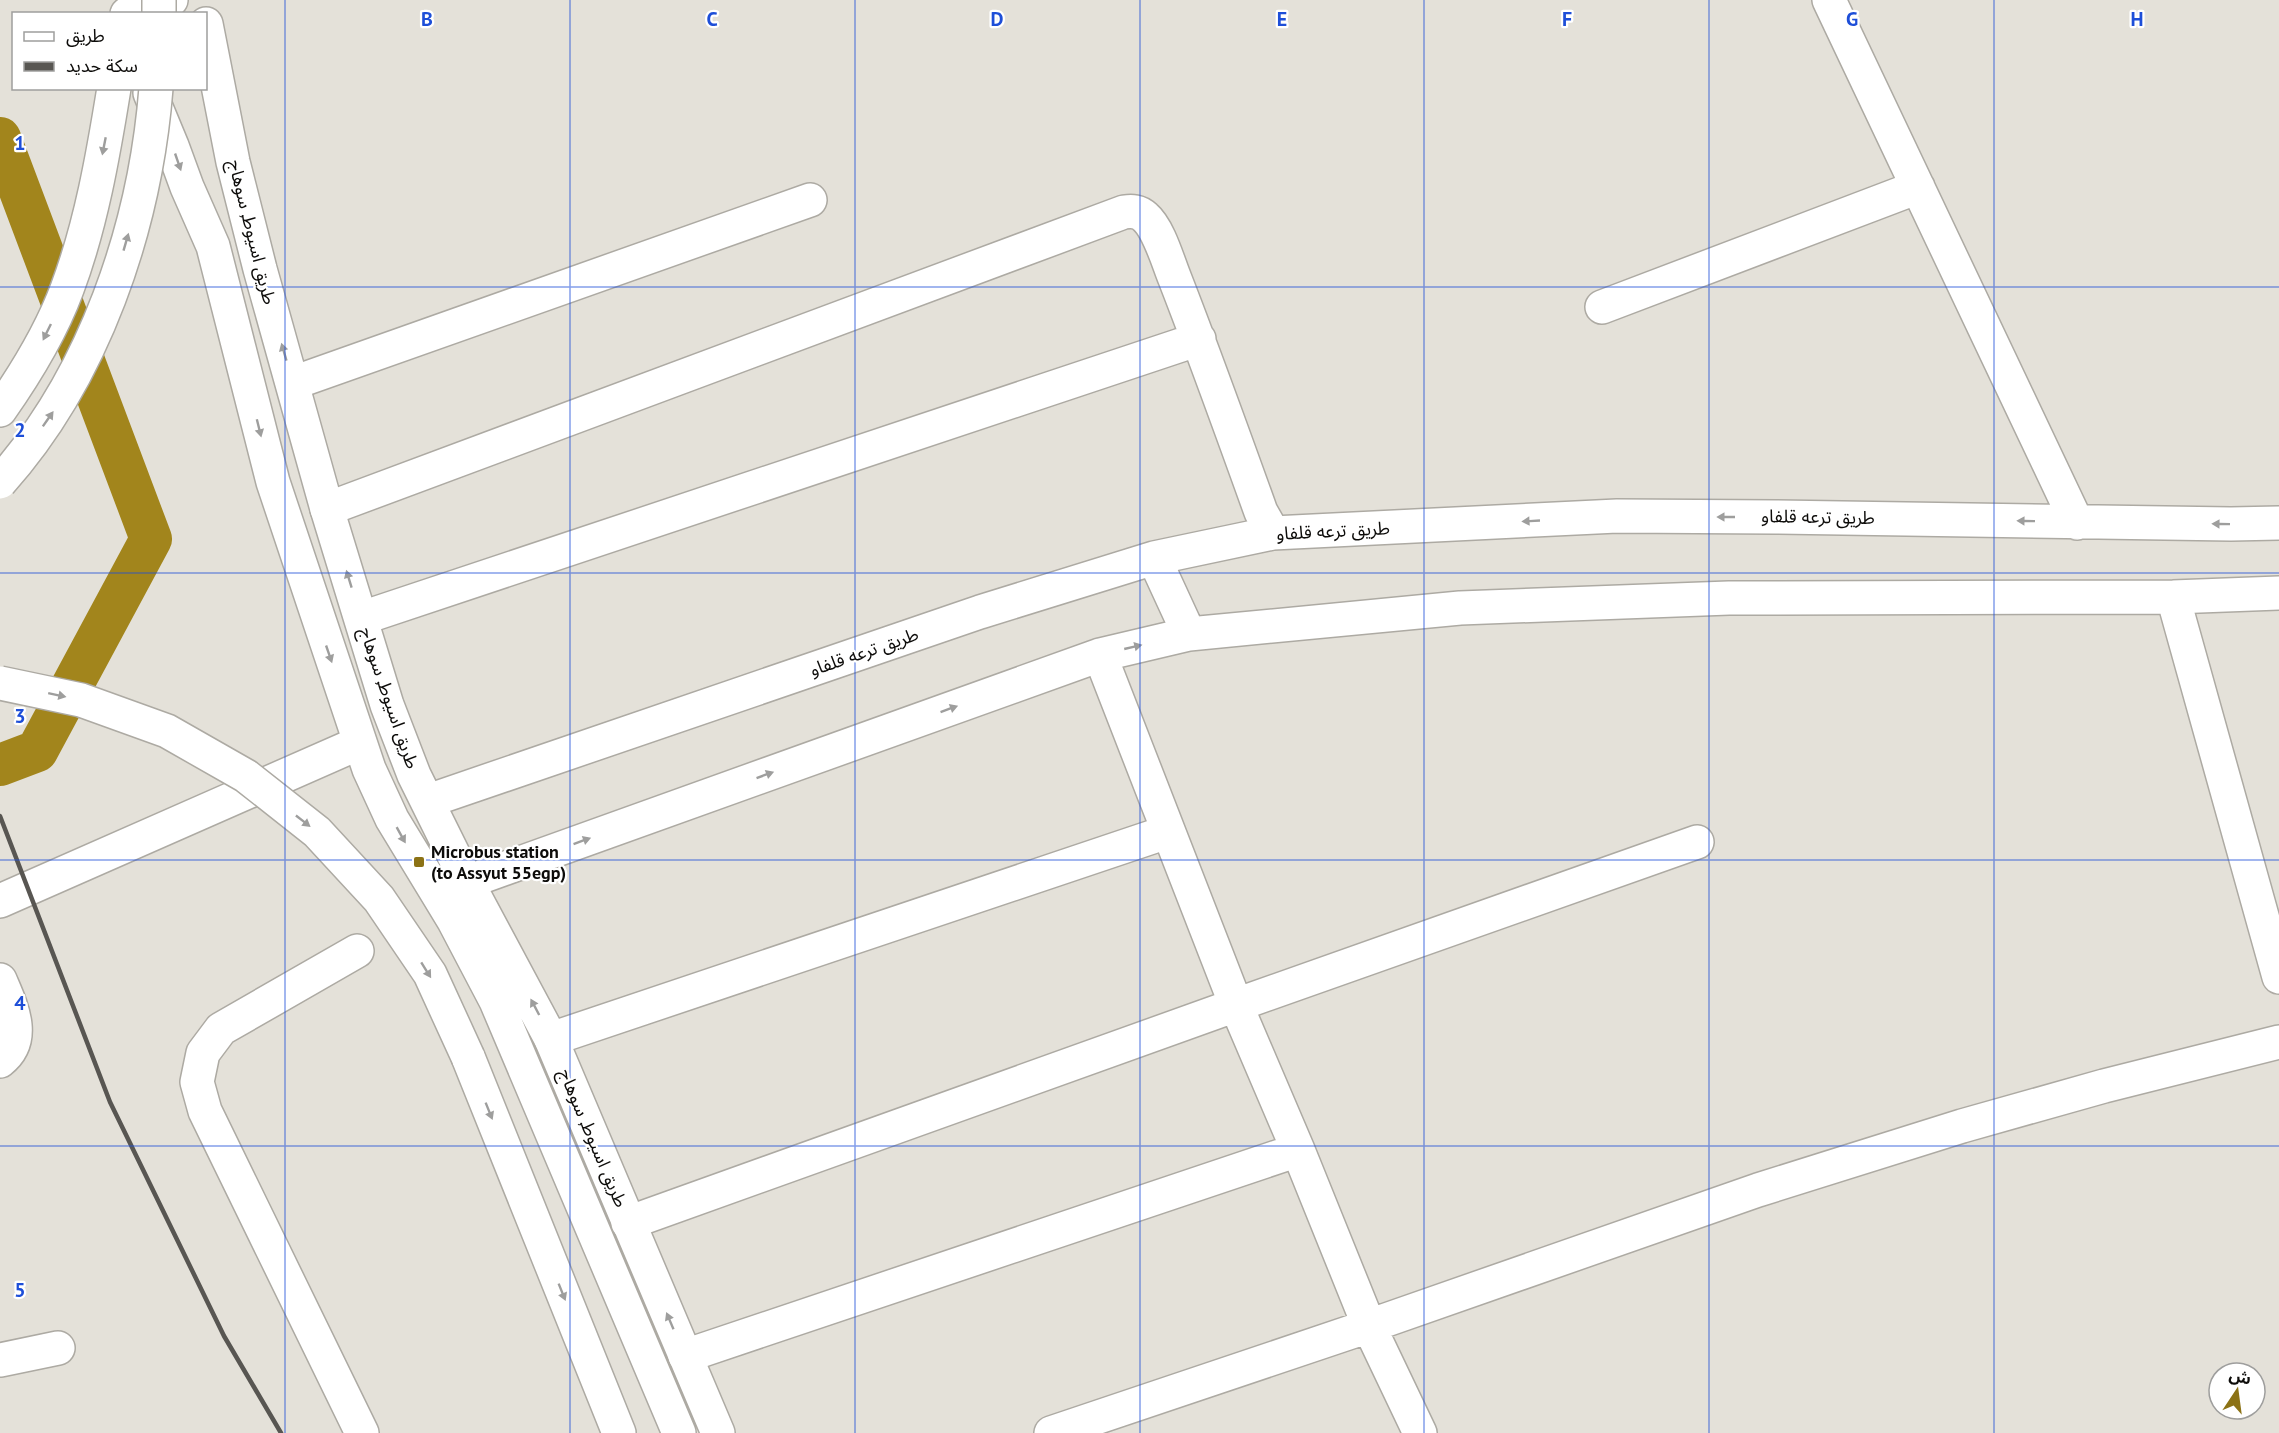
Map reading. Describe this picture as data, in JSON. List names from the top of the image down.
{
  "streets": {
    "street": ["طريق اسيوط, سوهاج", "طريق ترعه قلفاو"]
  },
  "crossings": [
    ["طريق اسيوط, سوهاج", "طريق ترعه قلفاو"]
  ],
  "places": {
    "transit": ["Microbus station (to Assyut 55egp)"]
  },
  "legend": ["طريق", "سكة حديد"],
  "north": "top",
  "grid": {
    "columns": [
      "B",
      "C",
      "D",
      "E",
      "F",
      "G",
      "H"
    ],
    "rows": [
      "1",
      "2",
      "3",
      "4",
      "5"
    ]
  }
}
